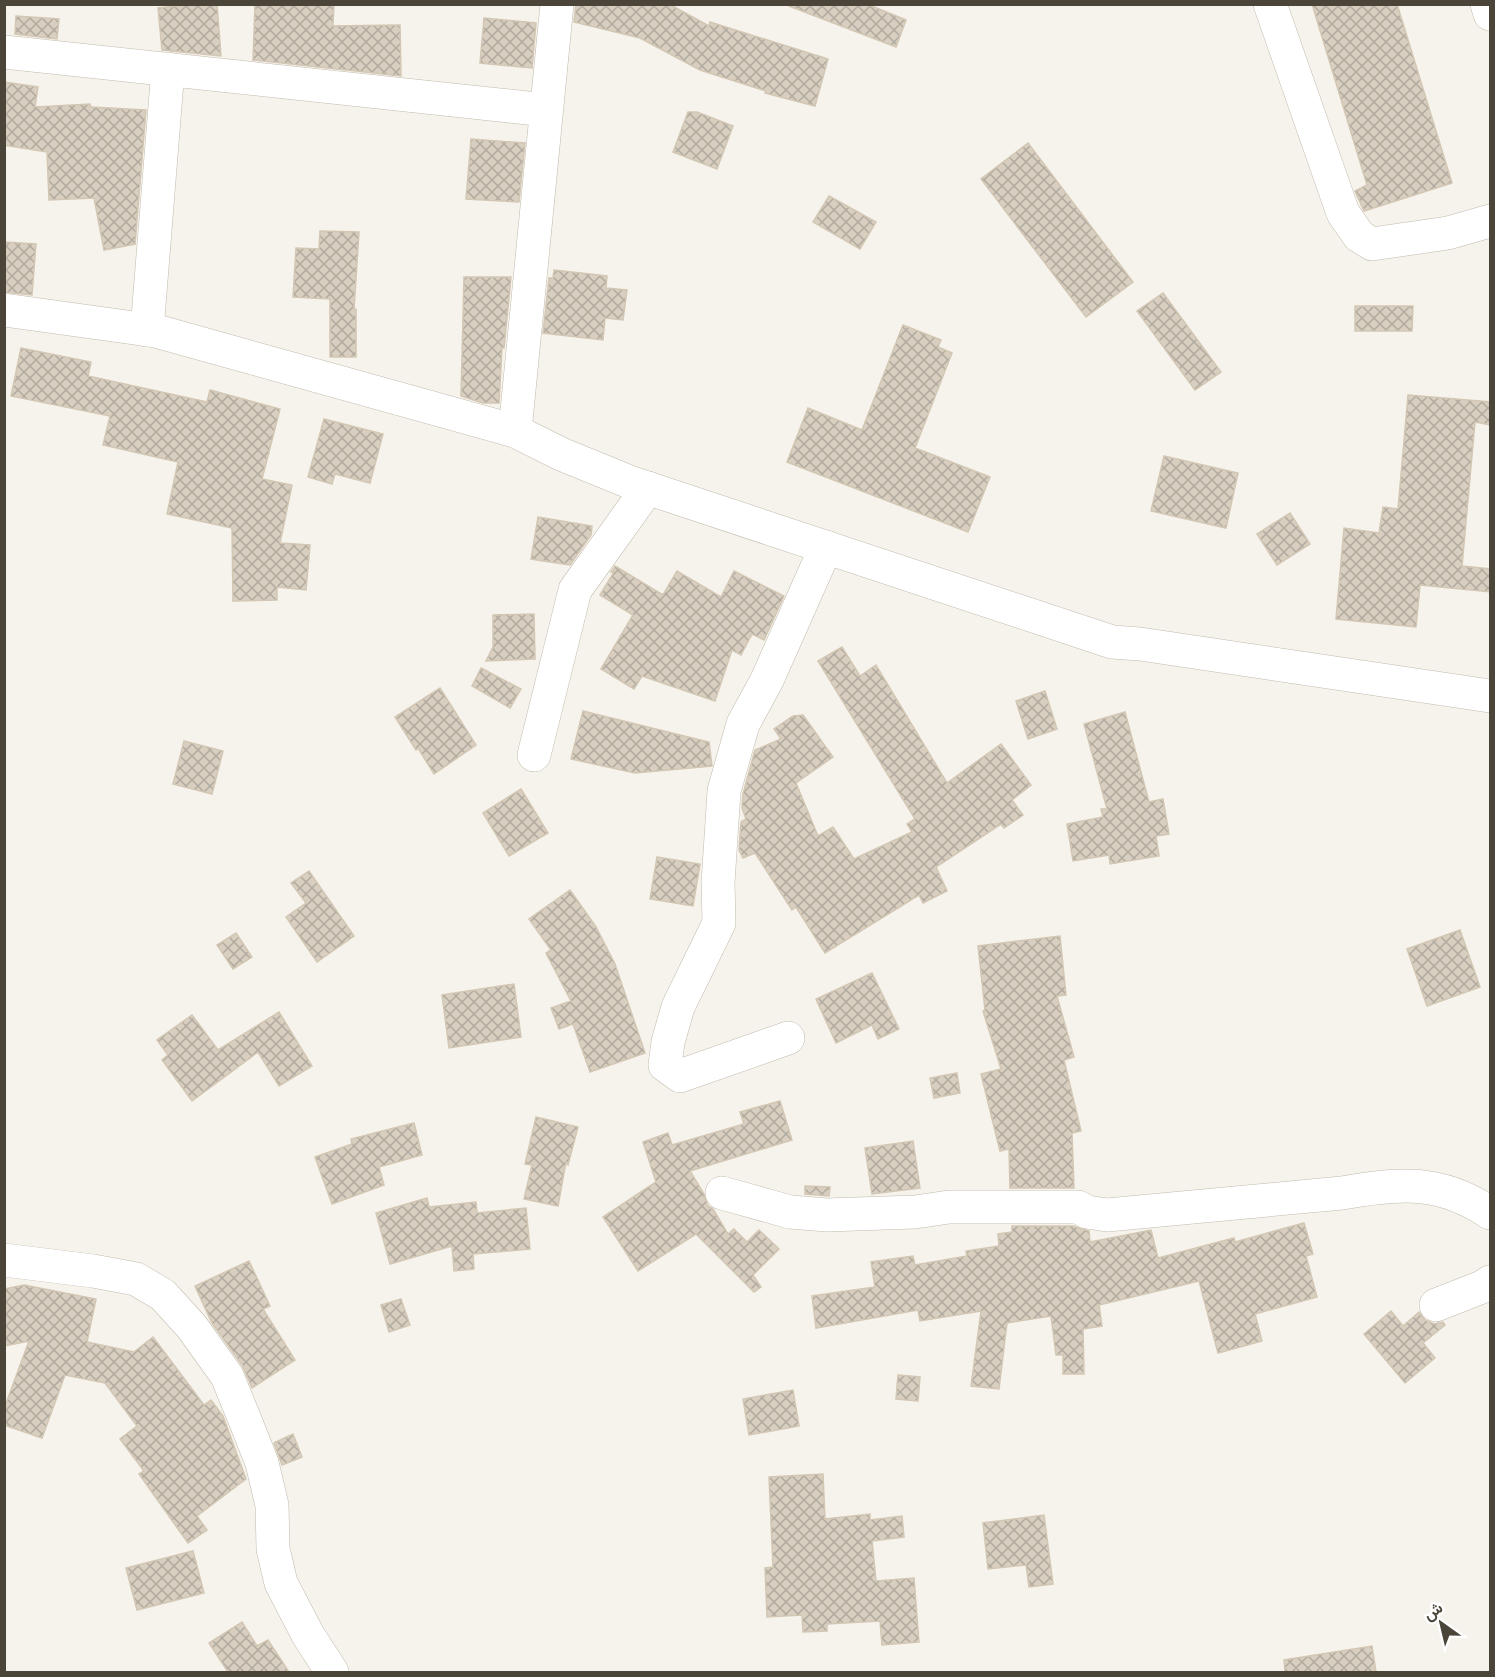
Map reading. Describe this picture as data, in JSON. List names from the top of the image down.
{
  "north": "top left"
}
